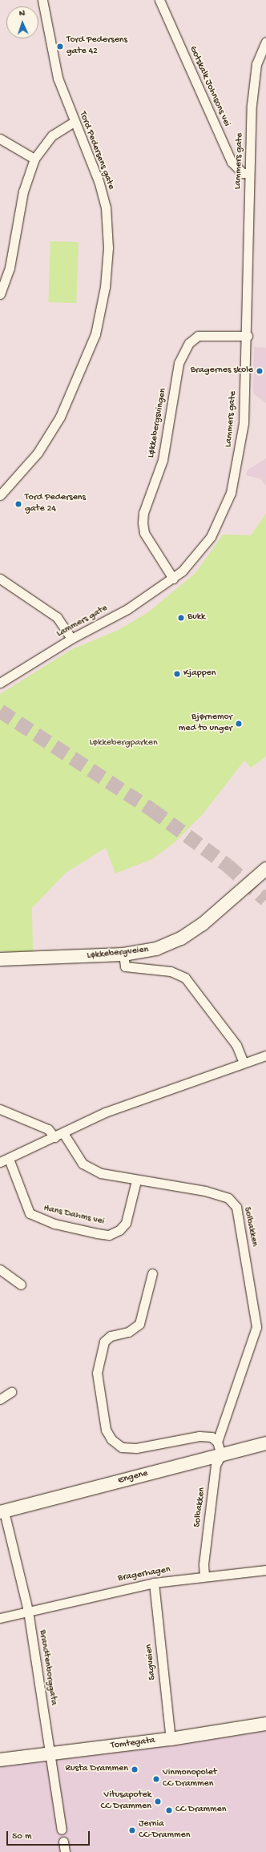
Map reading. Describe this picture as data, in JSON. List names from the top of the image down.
{
  "streets": {
    "main road": ["Løkkebergveien", "Engene", "Tomtegata"],
    "street": [
      "Gotskalk Johnsons vei",
      "Tord Pedersens gate",
      "Lammers gate",
      "Løkkebergsvingen",
      "Hans Dahms vei",
      "Solbakken",
      "Bragerhagen",
      "Sagveien",
      "Brandtenborggata"
    ]
  },
  "crossings": [
    ["Gotskalk Johnsons vei", "Lammers gate"],
    ["Lammers gate", "Løkkebergsvingen"],
    ["Hans Dahms vei", "Solbakken"],
    ["Solbakken", "Engene"],
    ["Solbakken", "Bragerhagen"],
    ["Engene", "Brandtenborggata"],
    ["Bragerhagen", "Sagveien"],
    ["Bragerhagen", "Brandtenborggata"],
    ["Sagveien", "Tomtegata"],
    ["Brandtenborggata", "Tomtegata"]
  ],
  "parks": ["Løkkebergparken"],
  "places": [
    "Tord Pedersens gate 42",
    "Bragernes skole",
    "Tord Pedersens gate 24",
    "Bukk",
    "Kjappen",
    "Bjørnemor med to unger",
    "Rusta Drammen",
    "Vinmonopolet CC Drammen",
    "Vitusapotek CC Drammen",
    "CC Drammen",
    "Jernia CC-Drammen"
  ],
  "scale_bar": "50 m",
  "north": "top"
}
